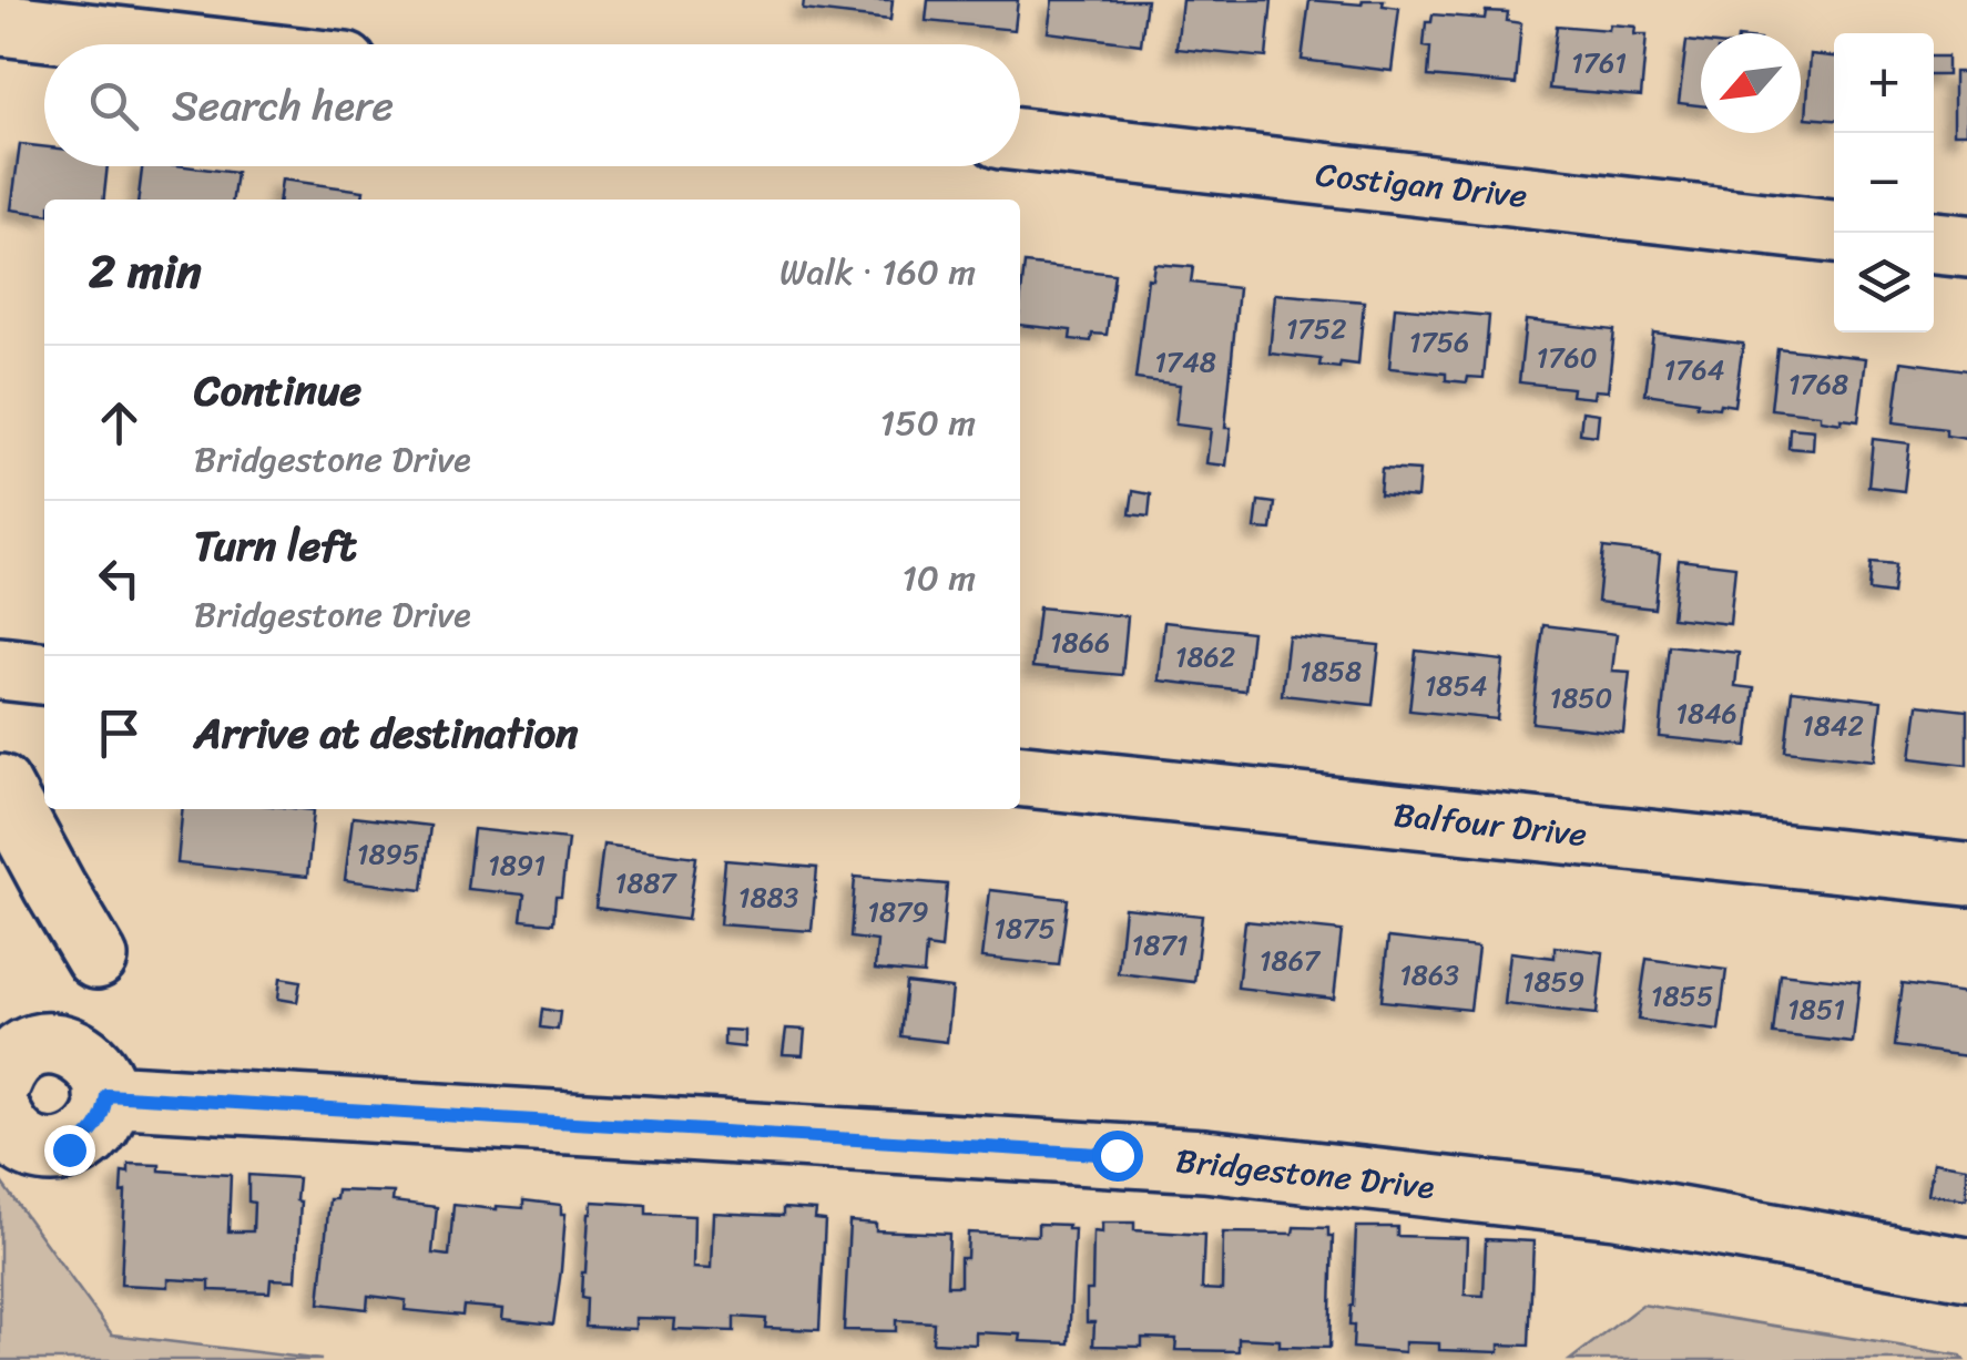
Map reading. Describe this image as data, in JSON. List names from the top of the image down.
{
  "streets": {
    "street": ["Costigan Drive", "Balfour Drive", "Bridgestone Drive"]
  },
  "house_numbers": [
    "1761",
    "1752",
    "1756",
    "1760",
    "1748",
    "1764",
    "1768",
    "1866",
    "1862",
    "1858",
    "1854",
    "1850",
    "1846",
    "1842",
    "1895",
    "1891",
    "1887",
    "1883",
    "1879",
    "1875",
    "1871",
    "1867",
    "1863",
    "1859",
    "1855",
    "1851"
  ],
  "north": "bottom left",
  "page": {
    "map_buttons": ["+", "−"],
    "search": "Search here",
    "heading": ["2 min", "Walk · 160 m"],
    "list": [
      ["Continue", "Bridgestone Drive", "150 m"],
      ["Turn left", "Bridgestone Drive", "10 m"],
      "Arrive at destination"
    ]
  }
}
